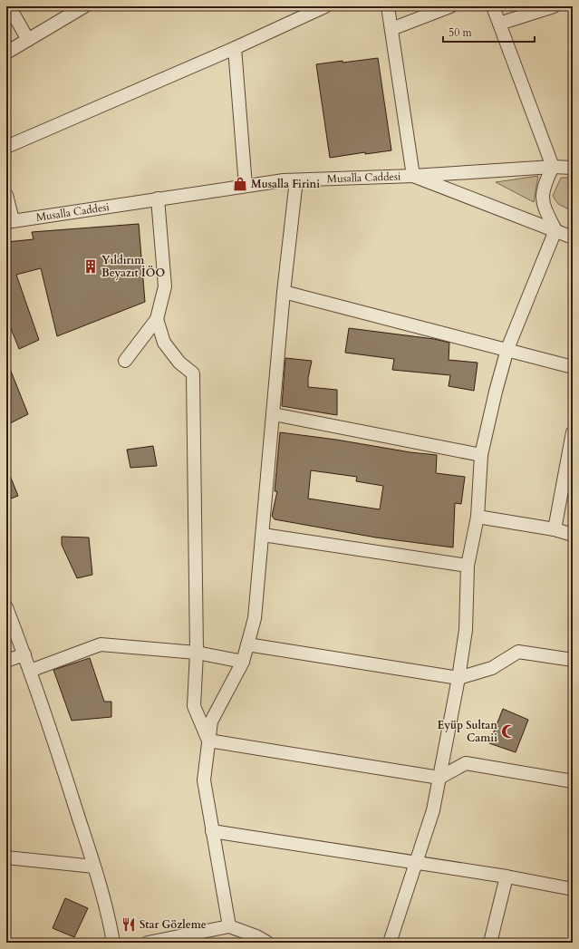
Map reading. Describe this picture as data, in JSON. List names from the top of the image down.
{
  "streets": {
    "street": ["Musalla Caddesi"]
  },
  "places": {
    "shop": ["Musalla Firini"],
    "building": ["Yıldırım Beyazıt İÖO"],
    "mosque": ["Eyüp Sultan Camii"],
    "restaurant": ["Star Gözleme"]
  },
  "scale_bar": "50 m"
}
